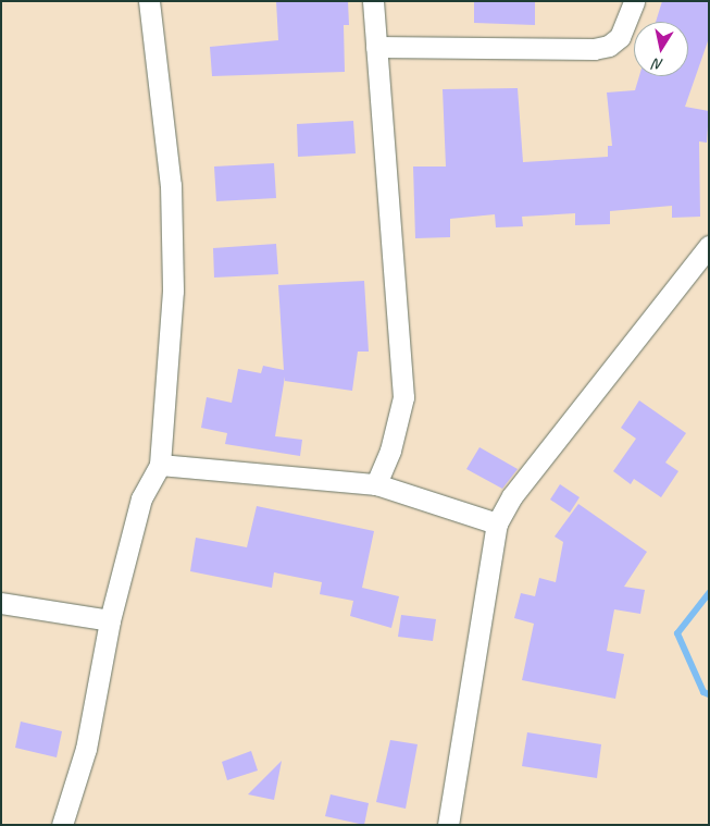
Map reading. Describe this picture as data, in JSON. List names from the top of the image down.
{
  "north": "bottom"
}
